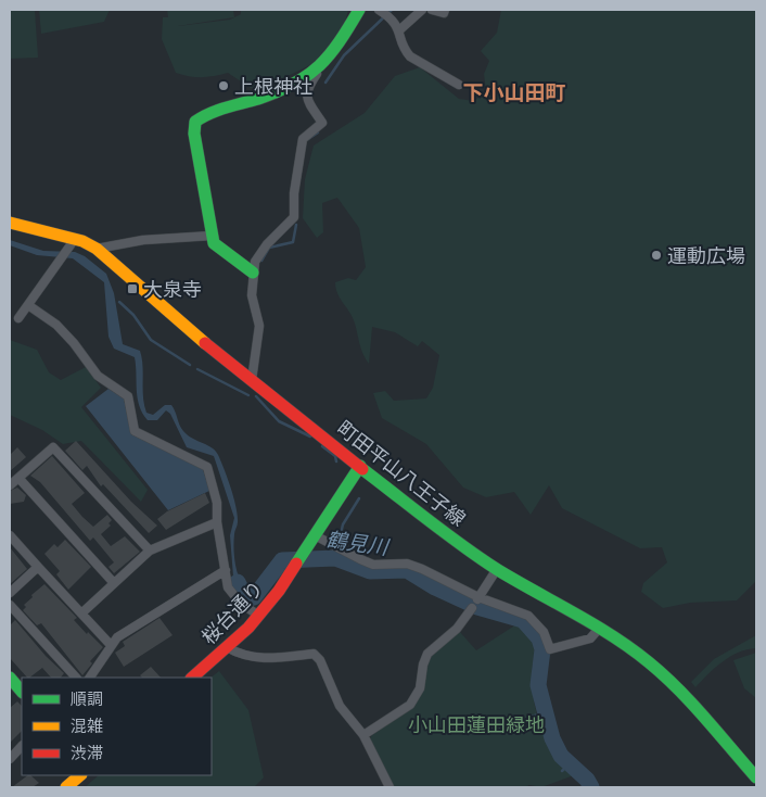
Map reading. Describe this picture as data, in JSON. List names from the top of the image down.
{
  "streets": {
    "main road": ["町田平山八王子線", "桜台通り"]
  },
  "districts": ["下小山田町"],
  "water": ["鶴見川"],
  "parks": ["小山田蓮田緑地"],
  "places": {
    "other": ["上根神社", "運動広場"],
    "transit": ["大泉寺"]
  },
  "legend": ["順調", "混雑", "渋滞"]
}
